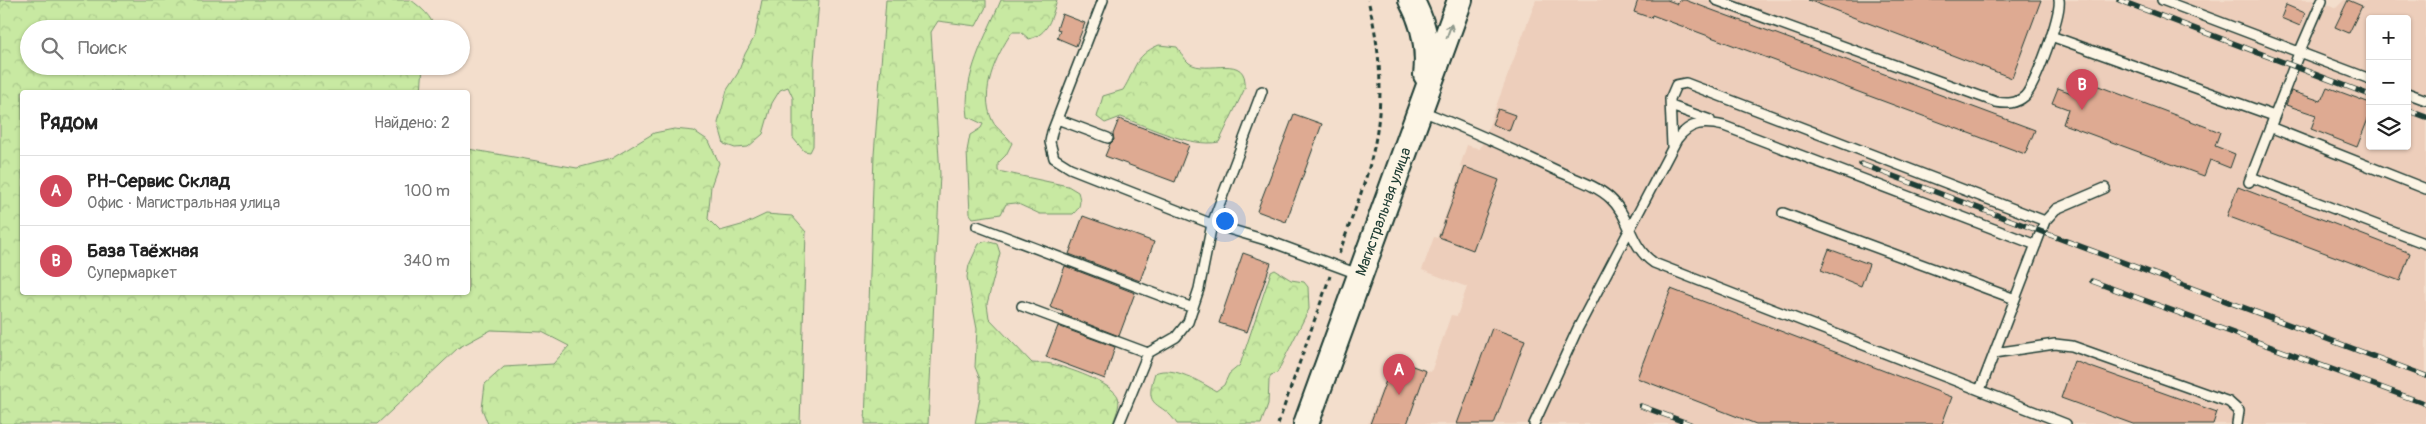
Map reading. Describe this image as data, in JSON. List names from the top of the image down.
{
  "streets": {
    "main road": ["Магистральная улица"]
  },
  "page": {
    "map_buttons": ["+", "−"],
    "search": "Поиск",
    "pins": ["B", "A"],
    "heading": ["Рядом", "Найдено: 2"],
    "list": [
      {
        "mark": "A",
        "name": "РН-Сервис Cклад",
        "note": "Офис · Магистральная улица",
        "value": "100 m"
      },
      {
        "mark": "B",
        "name": "База Таёжная",
        "note": "Супермаркет",
        "value": "340 m"
      }
    ]
  }
}
